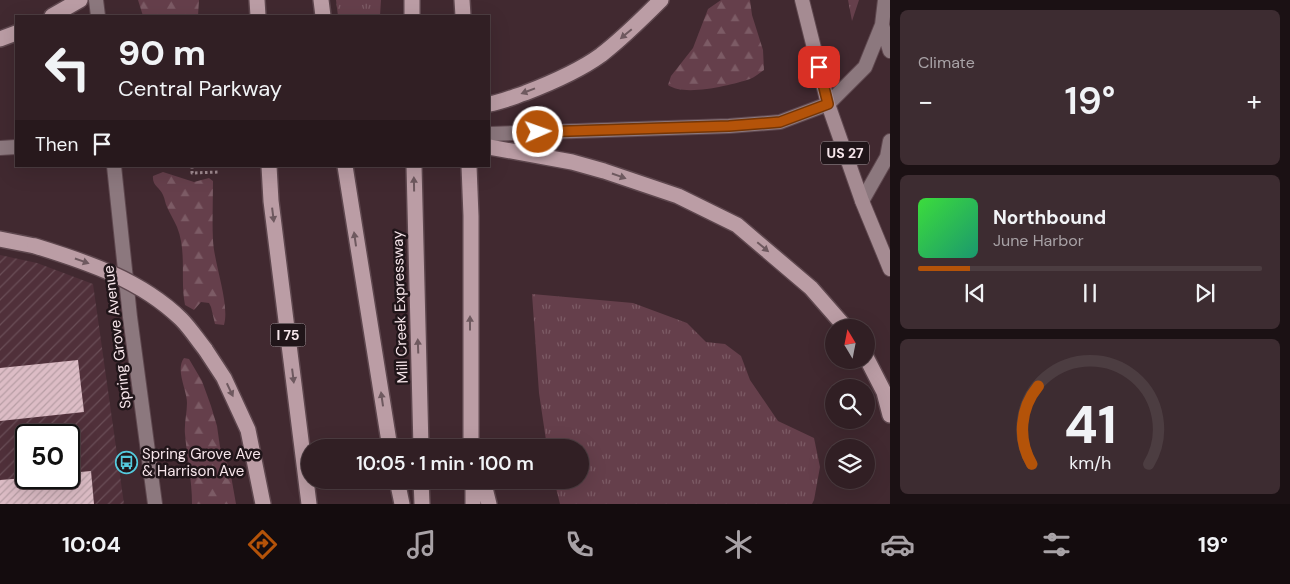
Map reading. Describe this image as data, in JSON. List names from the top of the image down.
{
  "streets": {
    "highway": ["Mill Creek Expressway", "I 75"],
    "main road": ["US 27", "Spring Grove Avenue"]
  },
  "places": {
    "bus stop": ["Spring Grove Ave & Harrison Ave"]
  },
  "north": "top",
  "page": {
    "tile": "Climate",
    "turn": ["90 m", "Central Parkway"],
    "heat": ["−", "19°", "+"],
    "then": "Then",
    "song": ["Northbound", "June Harbor"],
    "limit": "50",
    "trip": "10:05 · 1 min · 100 m",
    "tabs": ["10:04", "19°"],
    "gauge": ["41", "km/h"]
  }
}
